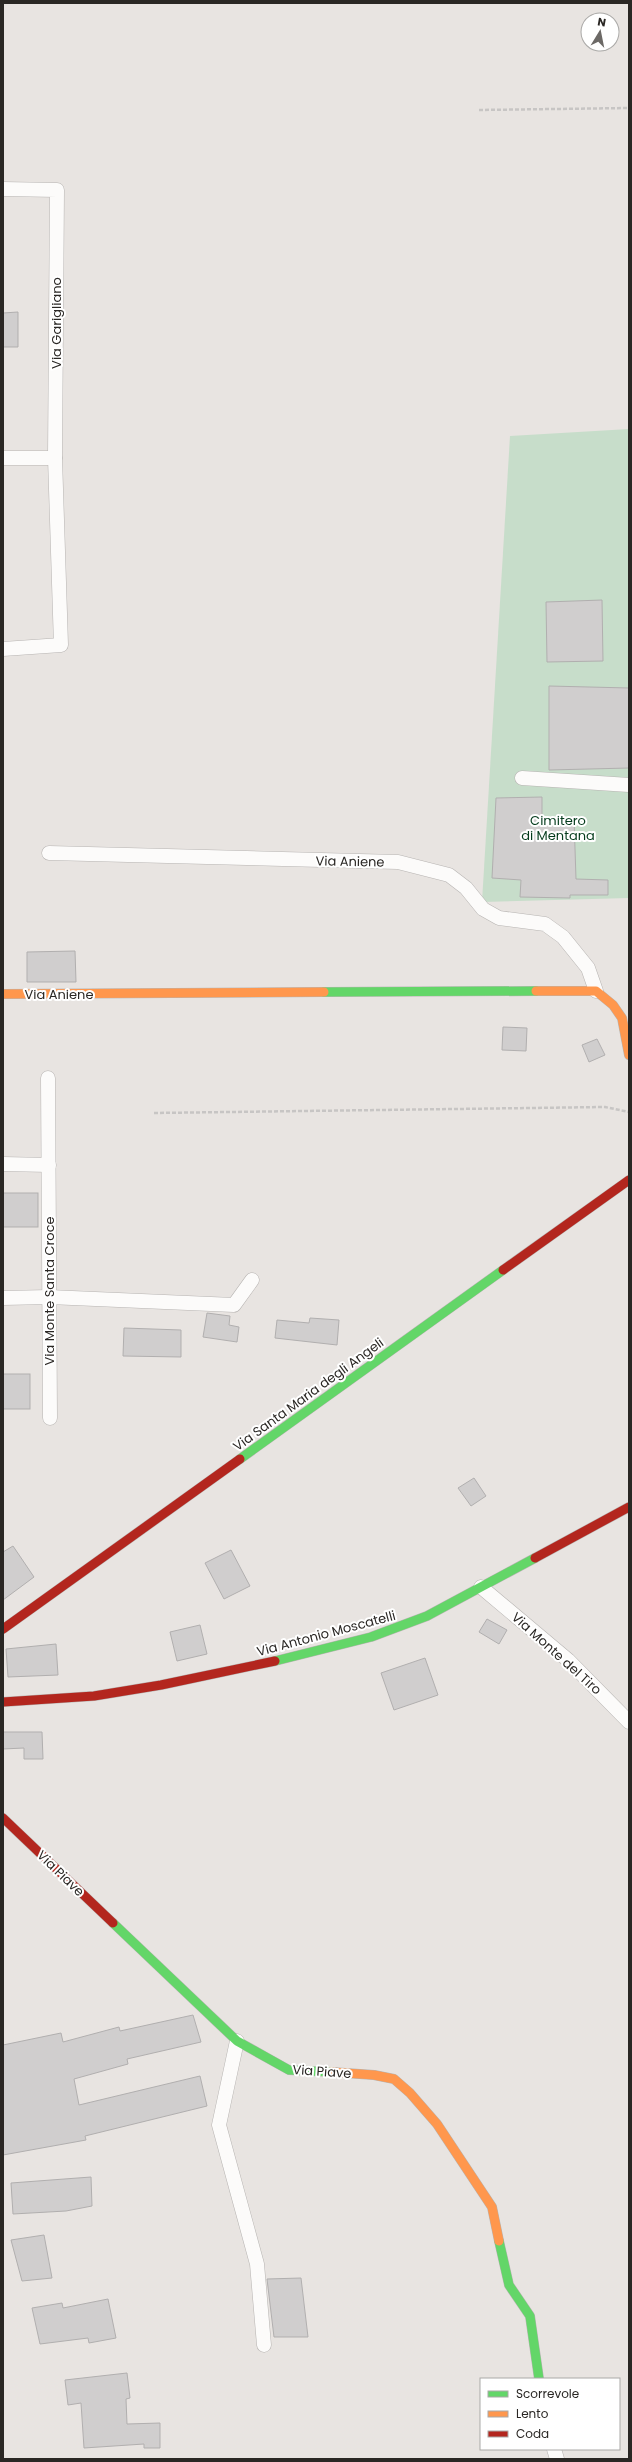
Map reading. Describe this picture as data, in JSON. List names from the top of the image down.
{
  "streets": {
    "street": [
      "Via Garigliano",
      "Via Aniene",
      "Via Monte Santa Croce",
      "Via Santa Maria degli Angeli",
      "Via Antonio Moscatelli",
      "Via Monte del Tiro",
      "Via Piave"
    ]
  },
  "crossings": [
    ["Via Antonio Moscatelli", "Via Monte del Tiro"]
  ],
  "parks": ["Cimitero di Mentana"],
  "legend": ["Scorrevole", "Lento", "Coda"],
  "north": "top"
}
